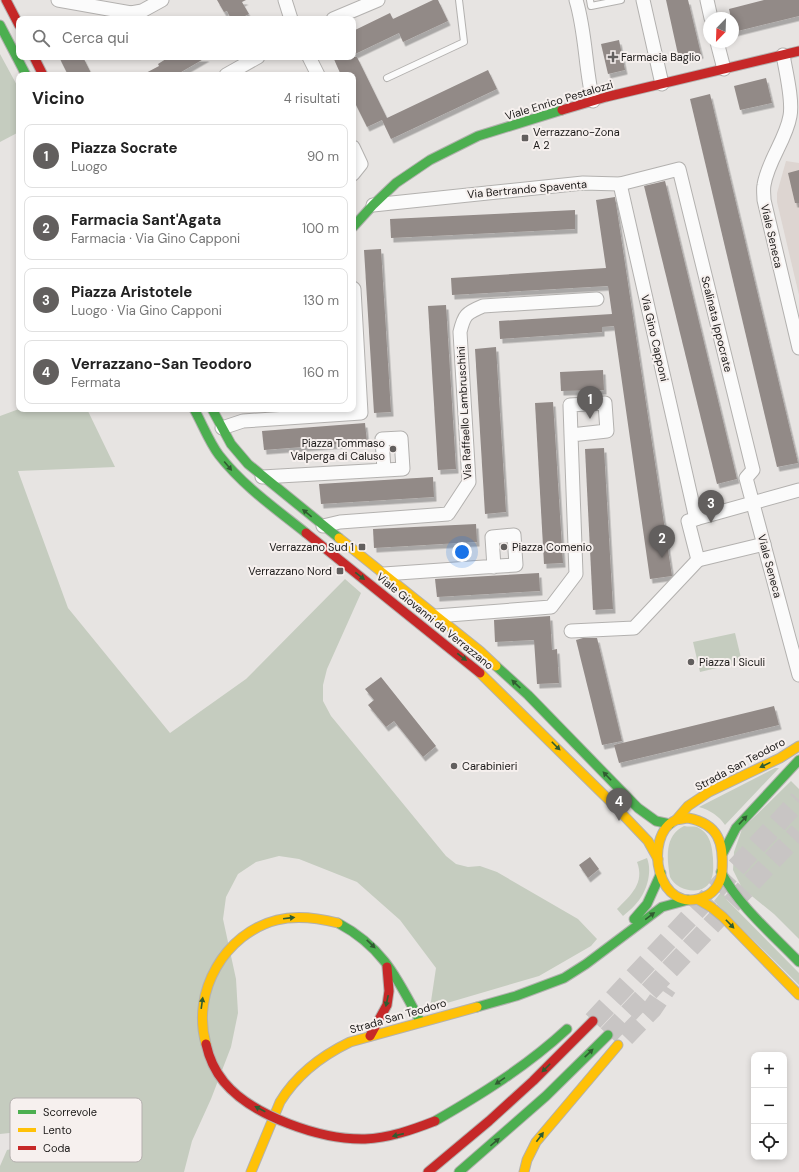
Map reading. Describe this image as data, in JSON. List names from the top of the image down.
{
  "streets": {
    "main road": ["Viale Enrico Pestalozzi", "Viale Giovanni da Verrazzano", "Strada San Teodoro"],
    "street": [
      "Via Bertrando Spaventa",
      "Viale Seneca",
      "Scalinata Ippocrate",
      "Via Gino Capponi",
      "Via Raffaello Lambruschini"
    ]
  },
  "crossings": [
    ["Viale Enrico Pestalozzi", "Via Bertrando Spaventa"],
    ["Viale Enrico Pestalozzi", "Viale Seneca"],
    ["Via Bertrando Spaventa", "Scalinata Ippocrate"],
    ["Via Bertrando Spaventa", "Via Gino Capponi"],
    ["Viale Seneca", "Scalinata Ippocrate"],
    ["Via Raffaello Lambruschini", "Viale Giovanni da Verrazzano"],
    ["Viale Giovanni da Verrazzano", "Strada San Teodoro"]
  ],
  "places": {
    "health": ["Farmacia Baglio"],
    "transit": ["Verrazzano-Zona A 2", "Verrazzano Sud 1", "Verrazzano Nord"],
    "other": [
      "Piazza Tommaso Valperga di Caluso",
      "Piazza Comenio",
      "Piazza I Siculi",
      "Carabinieri"
    ]
  },
  "legend": ["Scorrevole", "Lento", "Coda"],
  "north": "bottom left",
  "page": {
    "search": "Cerca qui",
    "heading": ["Vicino", "4 risultati"],
    "list": [
      {
        "mark": "1",
        "name": "Piazza Socrate",
        "note": "Luogo",
        "value": "90 m"
      },
      {
        "mark": "2",
        "name": "Farmacia Sant'Agata",
        "note": "Farmacia · Via Gino Capponi",
        "value": "100 m"
      },
      {
        "mark": "3",
        "name": "Piazza Aristotele",
        "note": "Luogo · Via Gino Capponi",
        "value": "130 m"
      },
      {
        "mark": "4",
        "name": "Verrazzano-San Teodoro",
        "note": "Fermata",
        "value": "160 m"
      }
    ],
    "pins": [
      "1",
      "3",
      "2",
      "4"
    ],
    "map_buttons": ["+", "−"]
  }
}
